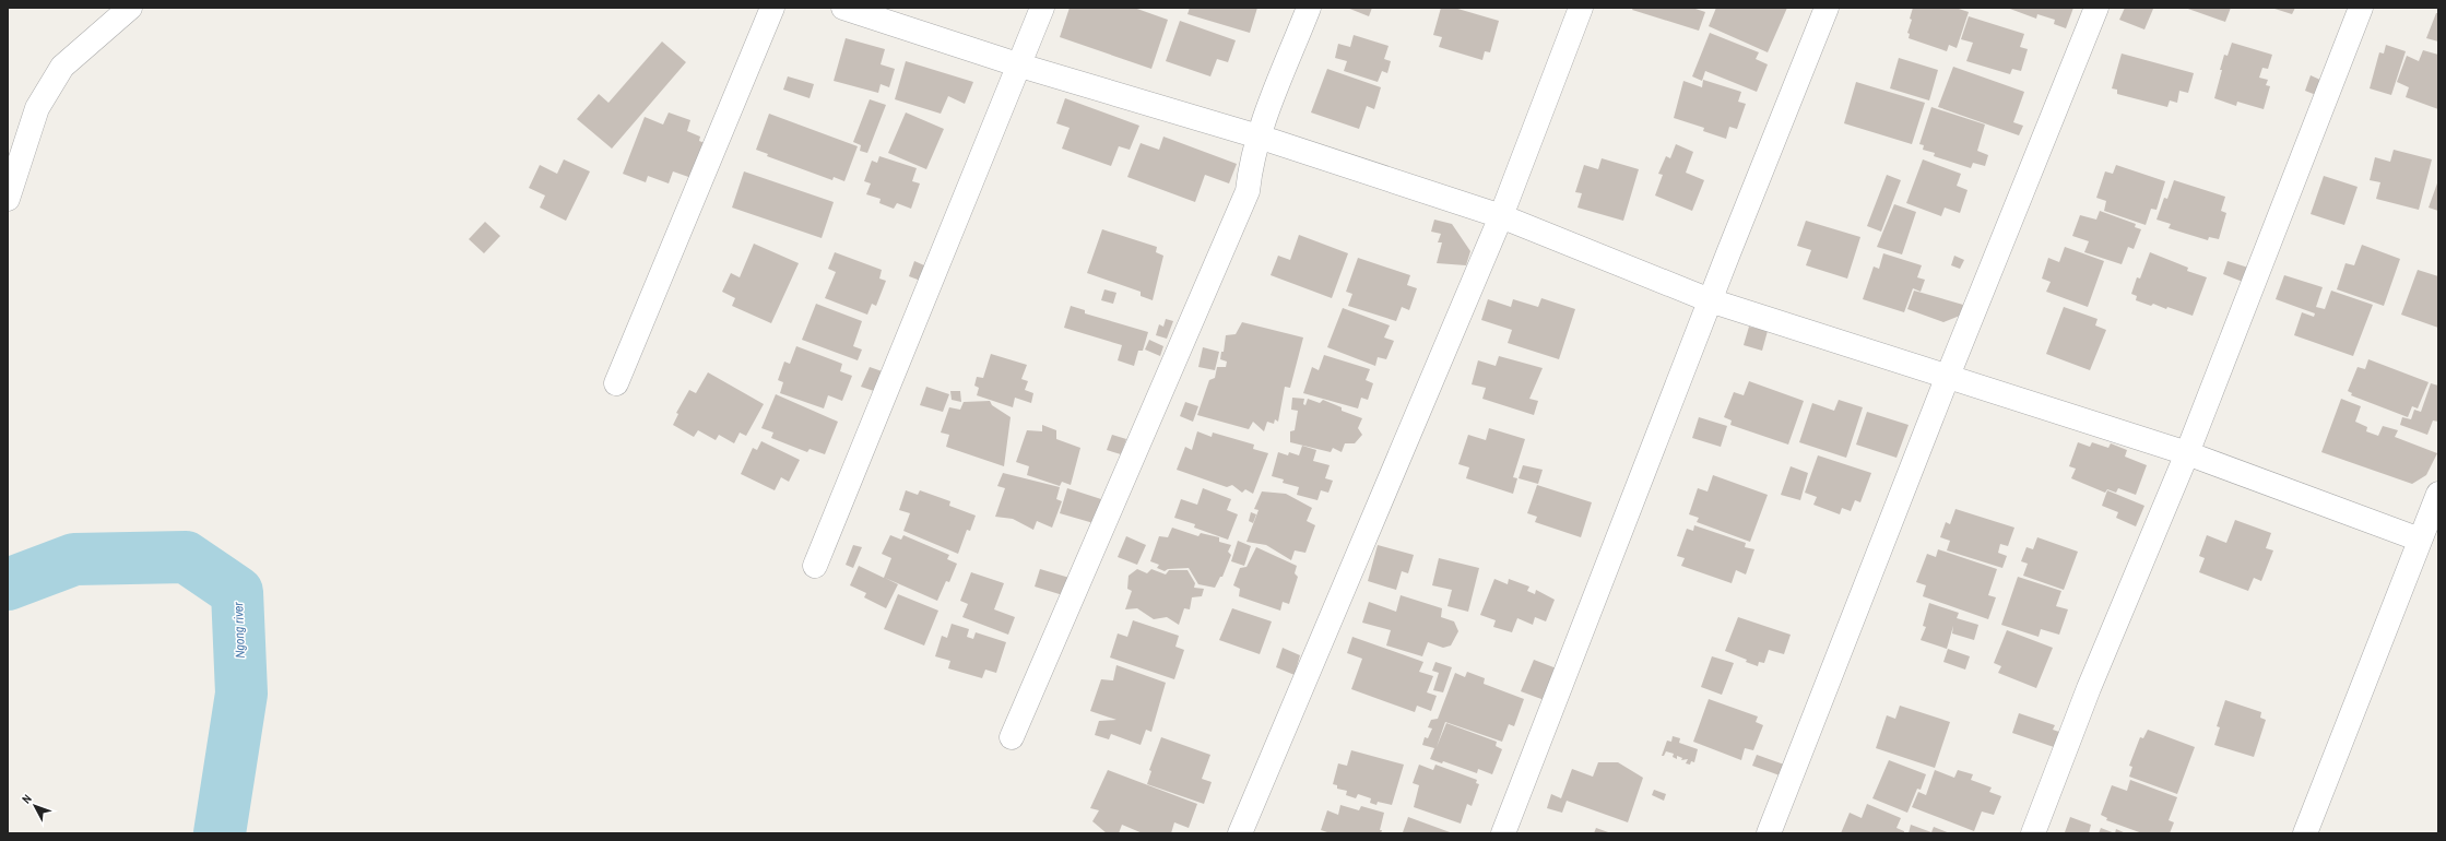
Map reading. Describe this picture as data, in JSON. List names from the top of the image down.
{
  "water": ["Ngong river"],
  "north": "top left"
}
